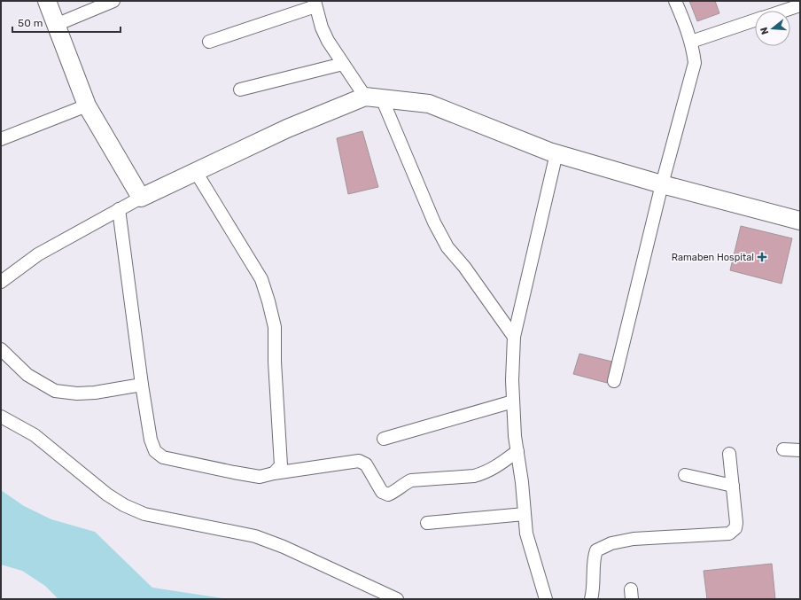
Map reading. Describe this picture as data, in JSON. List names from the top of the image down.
{
  "places": {
    "health": ["Ramaben Hospital"]
  },
  "scale_bar": "50 m",
  "north": "left"
}
